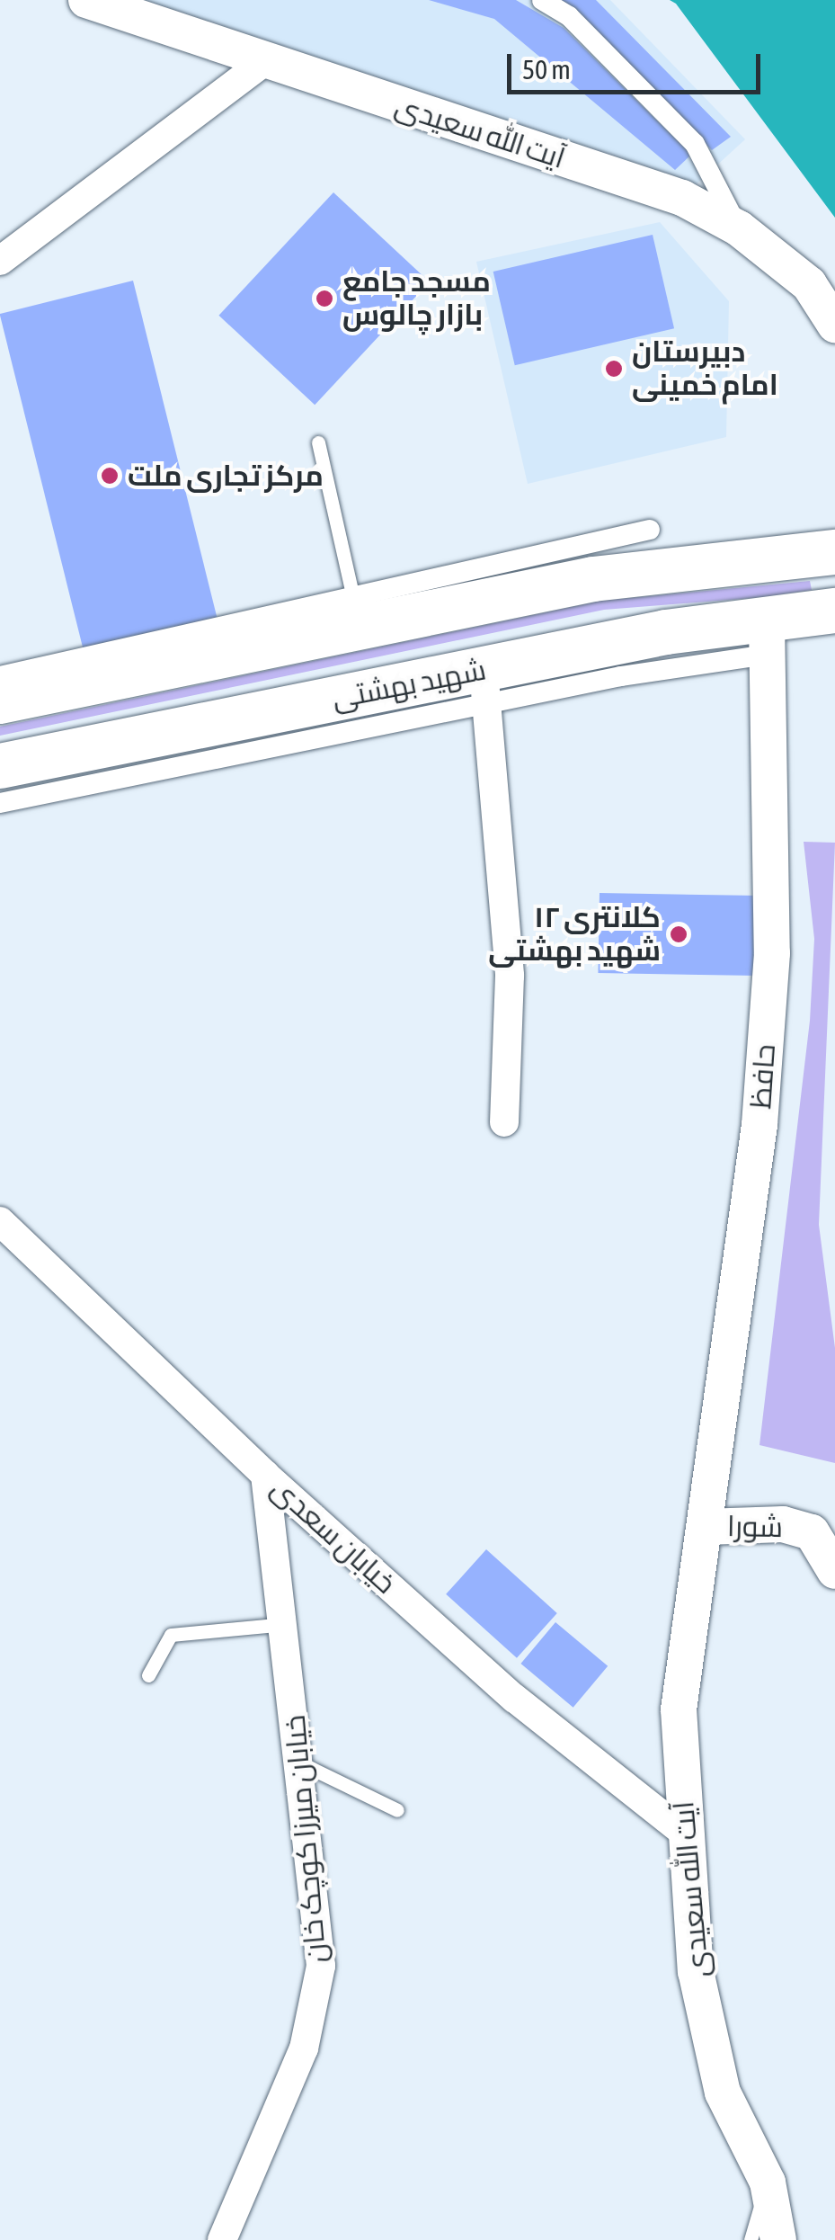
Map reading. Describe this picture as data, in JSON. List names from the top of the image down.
{
  "streets": {
    "main road": ["شهید بهشتی"],
    "street": [
      "آیت الله سعیدی",
      "حافظ",
      "شورا",
      "خیابان سعدی",
      "خیابان میرزا کوچک خان"
    ]
  },
  "crossings": [
    ["آیت الله سعیدی", "حافظ"],
    ["آیت الله سعیدی", "شورا"],
    ["آیت الله سعیدی", "خیابان سعدی"],
    ["شهید بهشتی", "حافظ"],
    ["حافظ", "شورا"],
    ["خیابان سعدی", "خیابان میرزا کوچک خان"]
  ],
  "places": [
    "مسجد جامع بازار چالوس",
    "دبیرستان امام خمینی",
    "مرکز تجاری ملت",
    "کلانتری ۱۲ شهید بهشتی"
  ],
  "scale_bar": "50 m"
}
